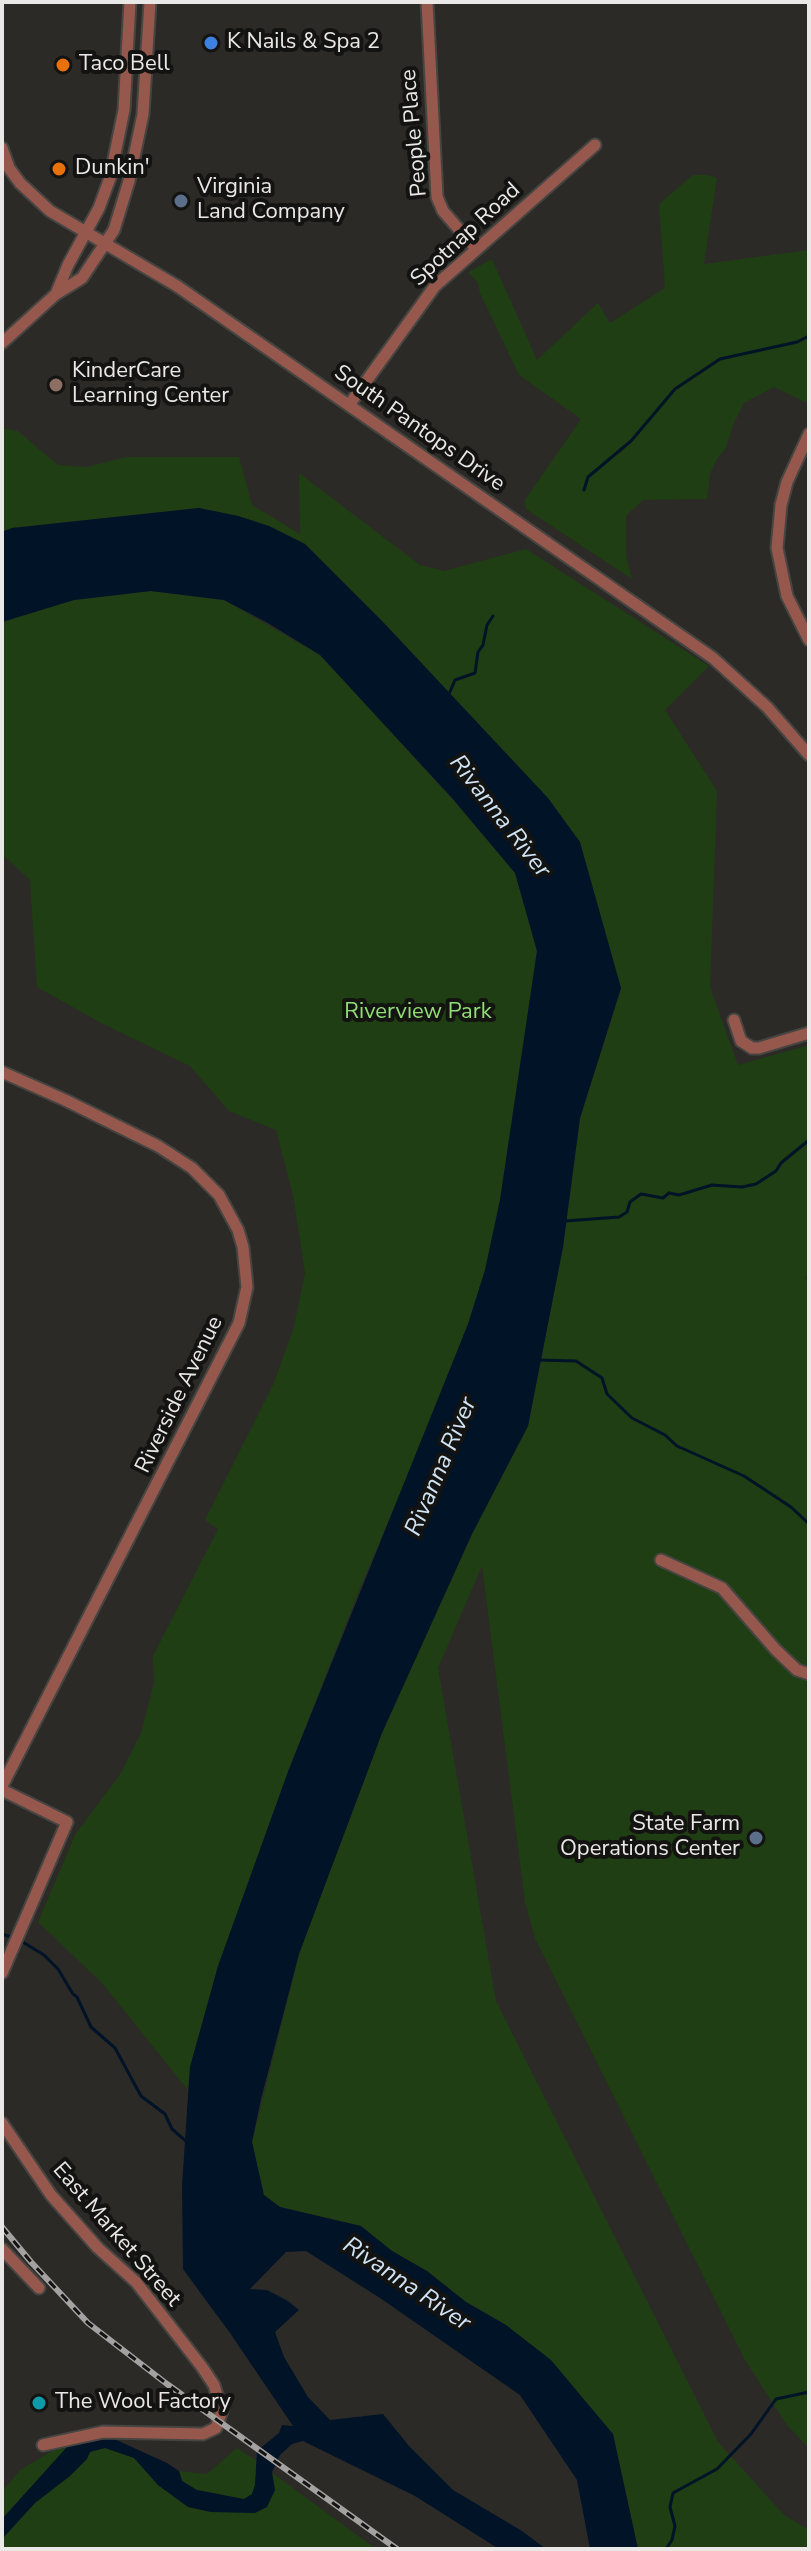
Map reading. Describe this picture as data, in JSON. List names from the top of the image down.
{
  "streets": {
    "street": [
      "People Place",
      "Spotnap Road",
      "South Pantops Drive",
      "Riverside Avenue",
      "East Market Street"
    ]
  },
  "crossings": [
    ["People Place", "Spotnap Road"],
    ["Spotnap Road", "South Pantops Drive"]
  ],
  "water": ["Rivanna River"],
  "parks": ["Riverview Park"],
  "places": [
    "K Nails & Spa 2",
    "Taco Bell",
    "Dunkin'",
    "Virginia Land Company",
    "KinderCare Learning Center",
    "State Farm Operations Center",
    "The Wool Factory"
  ]
}
